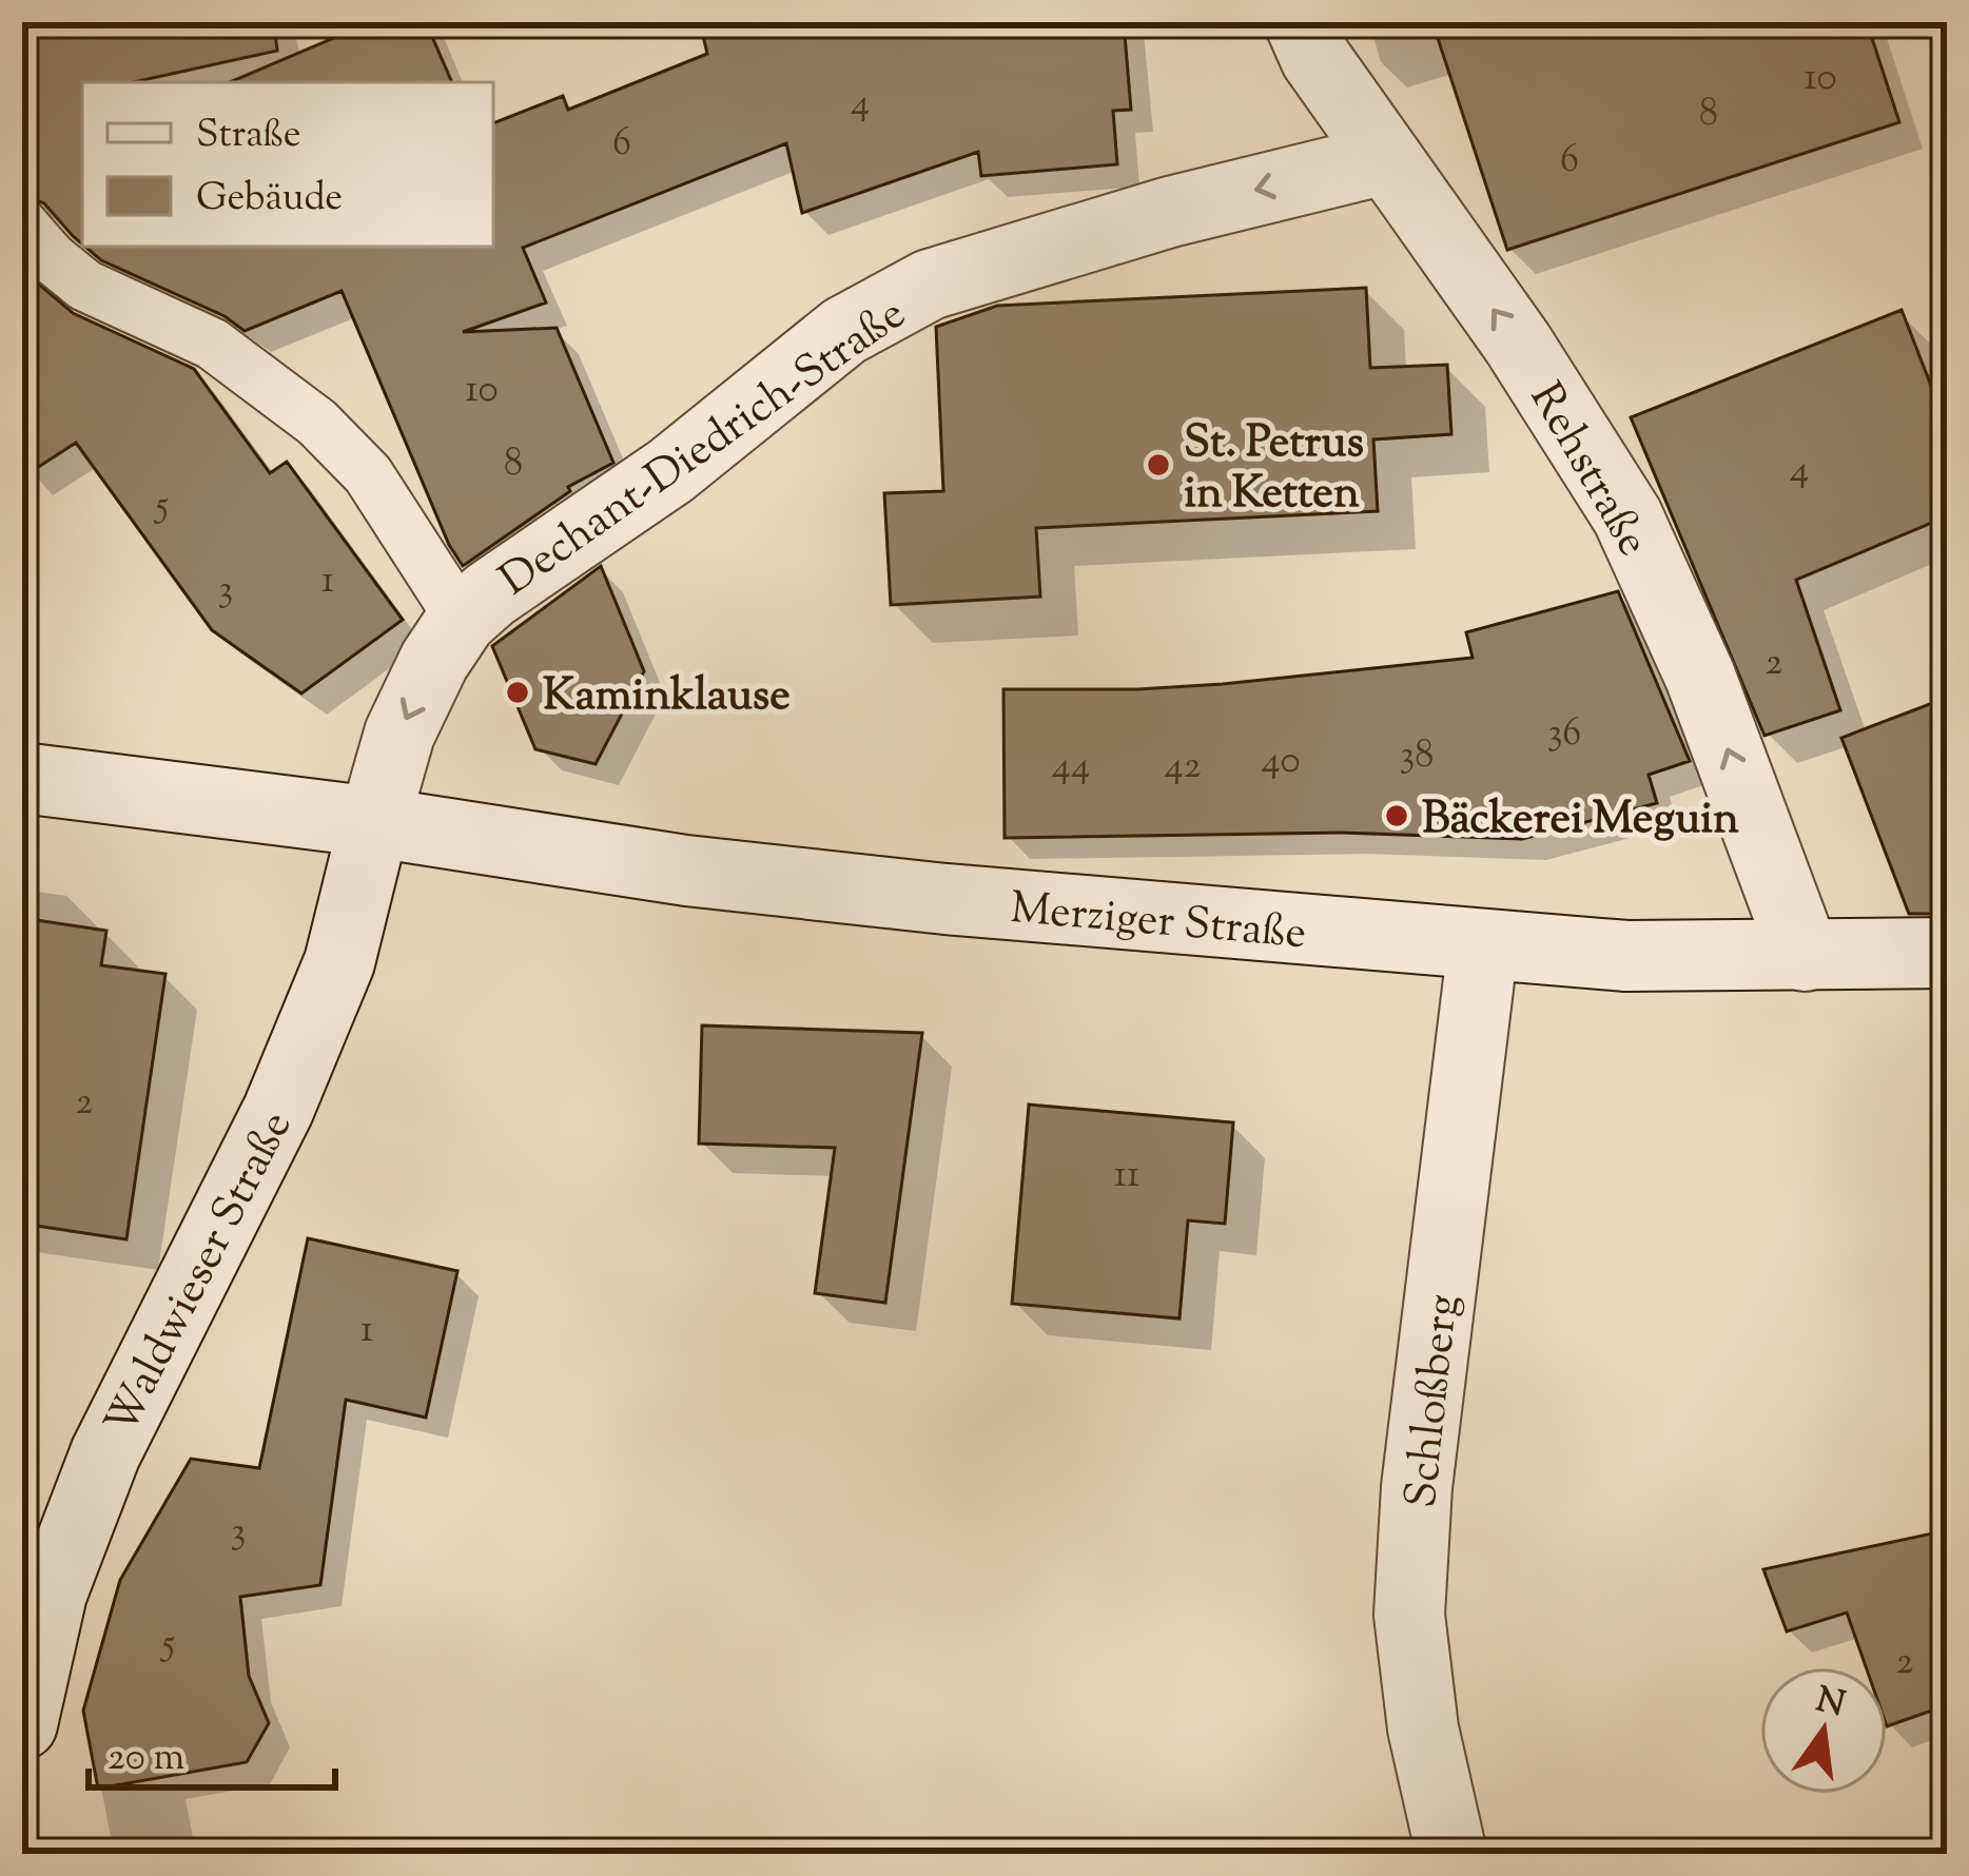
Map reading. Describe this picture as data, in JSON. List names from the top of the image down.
{
  "streets": {
    "street": [
      "Dechant-Diedrich-Straße",
      "Rehstraße",
      "Merziger Straße",
      "Waldwieser Straße",
      "Schloßberg"
    ]
  },
  "crossings": [
    ["Dechant-Diedrich-Straße", "Rehstraße"],
    ["Dechant-Diedrich-Straße", "Merziger Straße"],
    ["Dechant-Diedrich-Straße", "Waldwieser Straße"],
    ["Rehstraße", "Merziger Straße"],
    ["Merziger Straße", "Waldwieser Straße"],
    ["Merziger Straße", "Schloßberg"]
  ],
  "one_way": ["Dechant-Diedrich-Straße", "Rehstraße"],
  "places": ["St. Petrus in Ketten", "Kaminklause", "Bäckerei Meguin"],
  "house_numbers": [
    "10",
    "4",
    "8",
    "6",
    "6",
    "10",
    "8",
    "4",
    "5",
    "1",
    "3",
    "2",
    "36",
    "38",
    "40",
    "44",
    "42",
    "2",
    "11",
    "1",
    "3",
    "5",
    "2"
  ],
  "legend": ["Straße", "Gebäude"],
  "scale_bar": "20 m",
  "north": "top"
}
